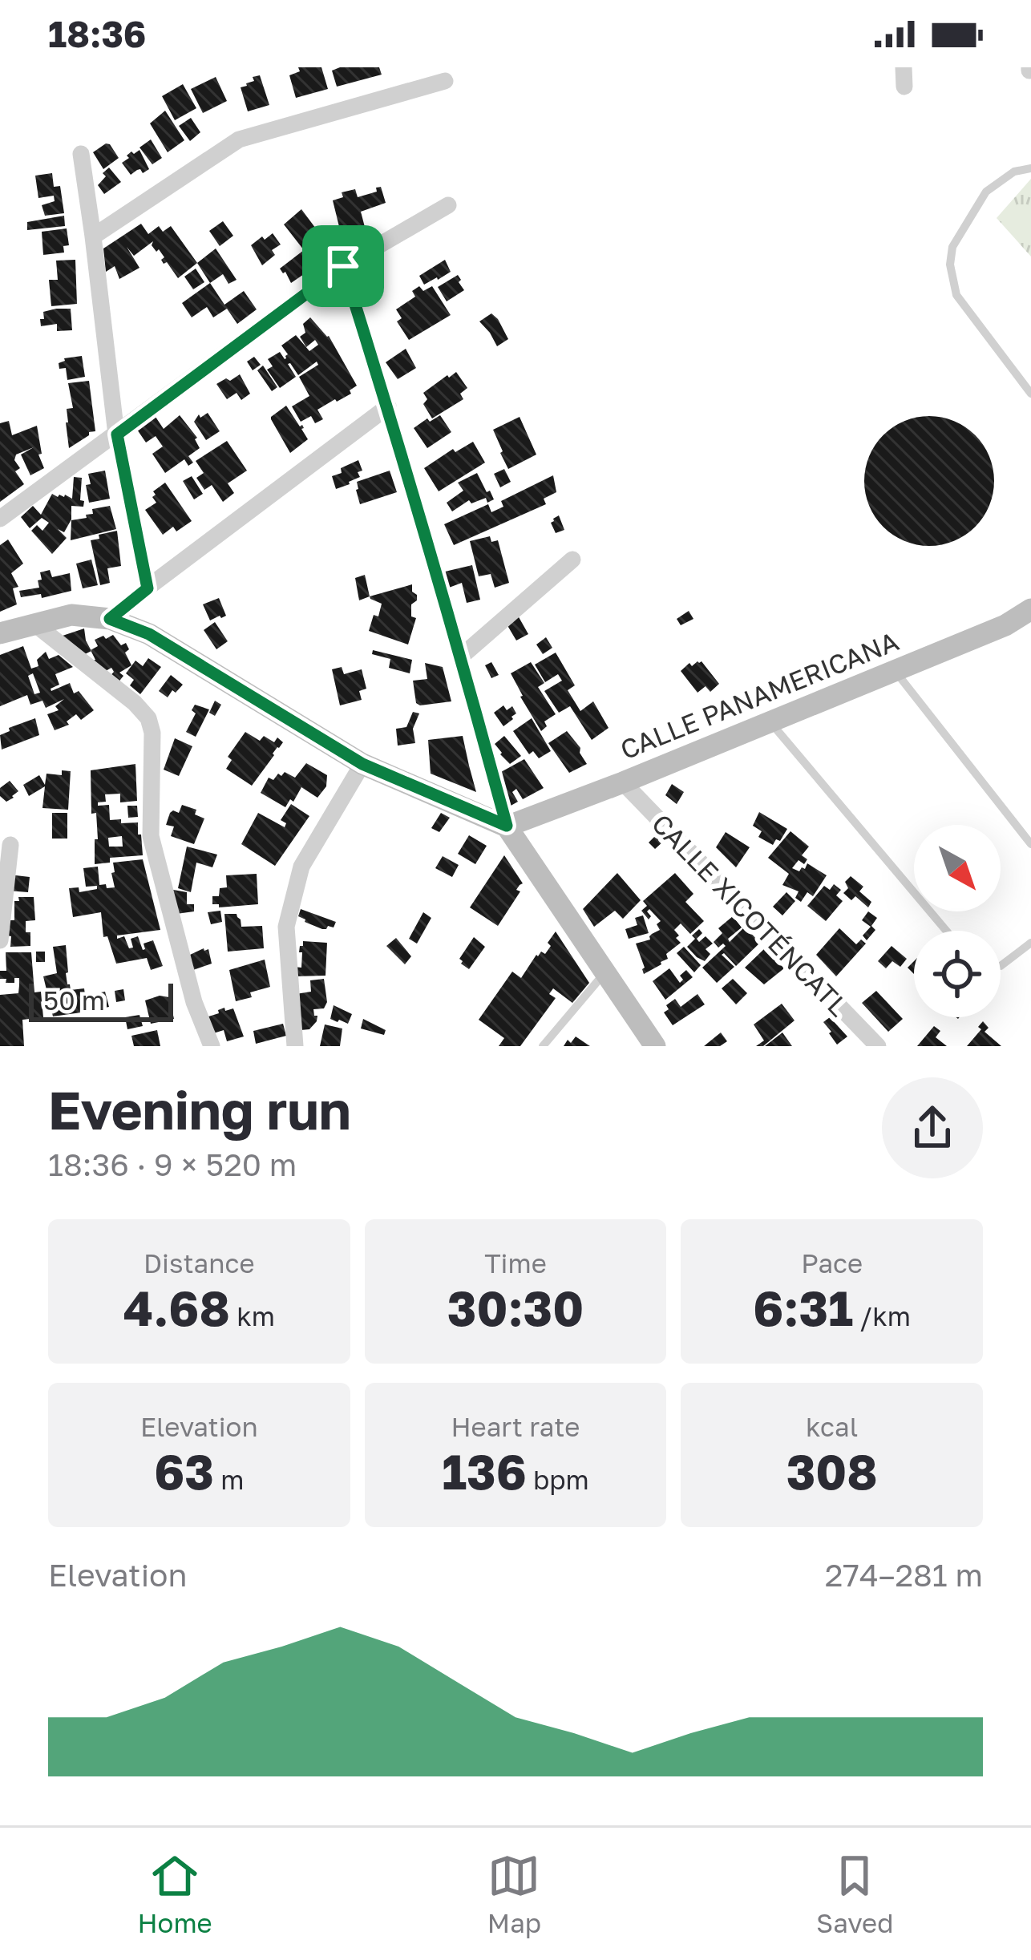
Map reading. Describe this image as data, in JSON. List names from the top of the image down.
{
  "streets": {
    "main road": ["CALLE PANAMERICANA"],
    "street": ["CALLE XICOTÉNCATL"]
  },
  "crossings": [
    ["CALLE PANAMERICANA", "CALLE XICOTÉNCATL"]
  ],
  "scale_bar": "50 m",
  "north": "bottom right",
  "page": {
    "status": "18:36",
    "scale": "50 m",
    "heading": ["Evening run", "18:36 · 9 × 520 m"],
    "stats": [
      ["Distance", "4.68 km"],
      ["Time", "30:30"],
      ["Pace", "6:31 /km"],
      ["Elevation", "63 m"],
      ["Heart rate", "136 bpm"],
      ["kcal", "308"]
    ],
    "chart": ["Elevation", "274–281 m"],
    "tabs": ["Home", "Map", "Saved"]
  }
}
